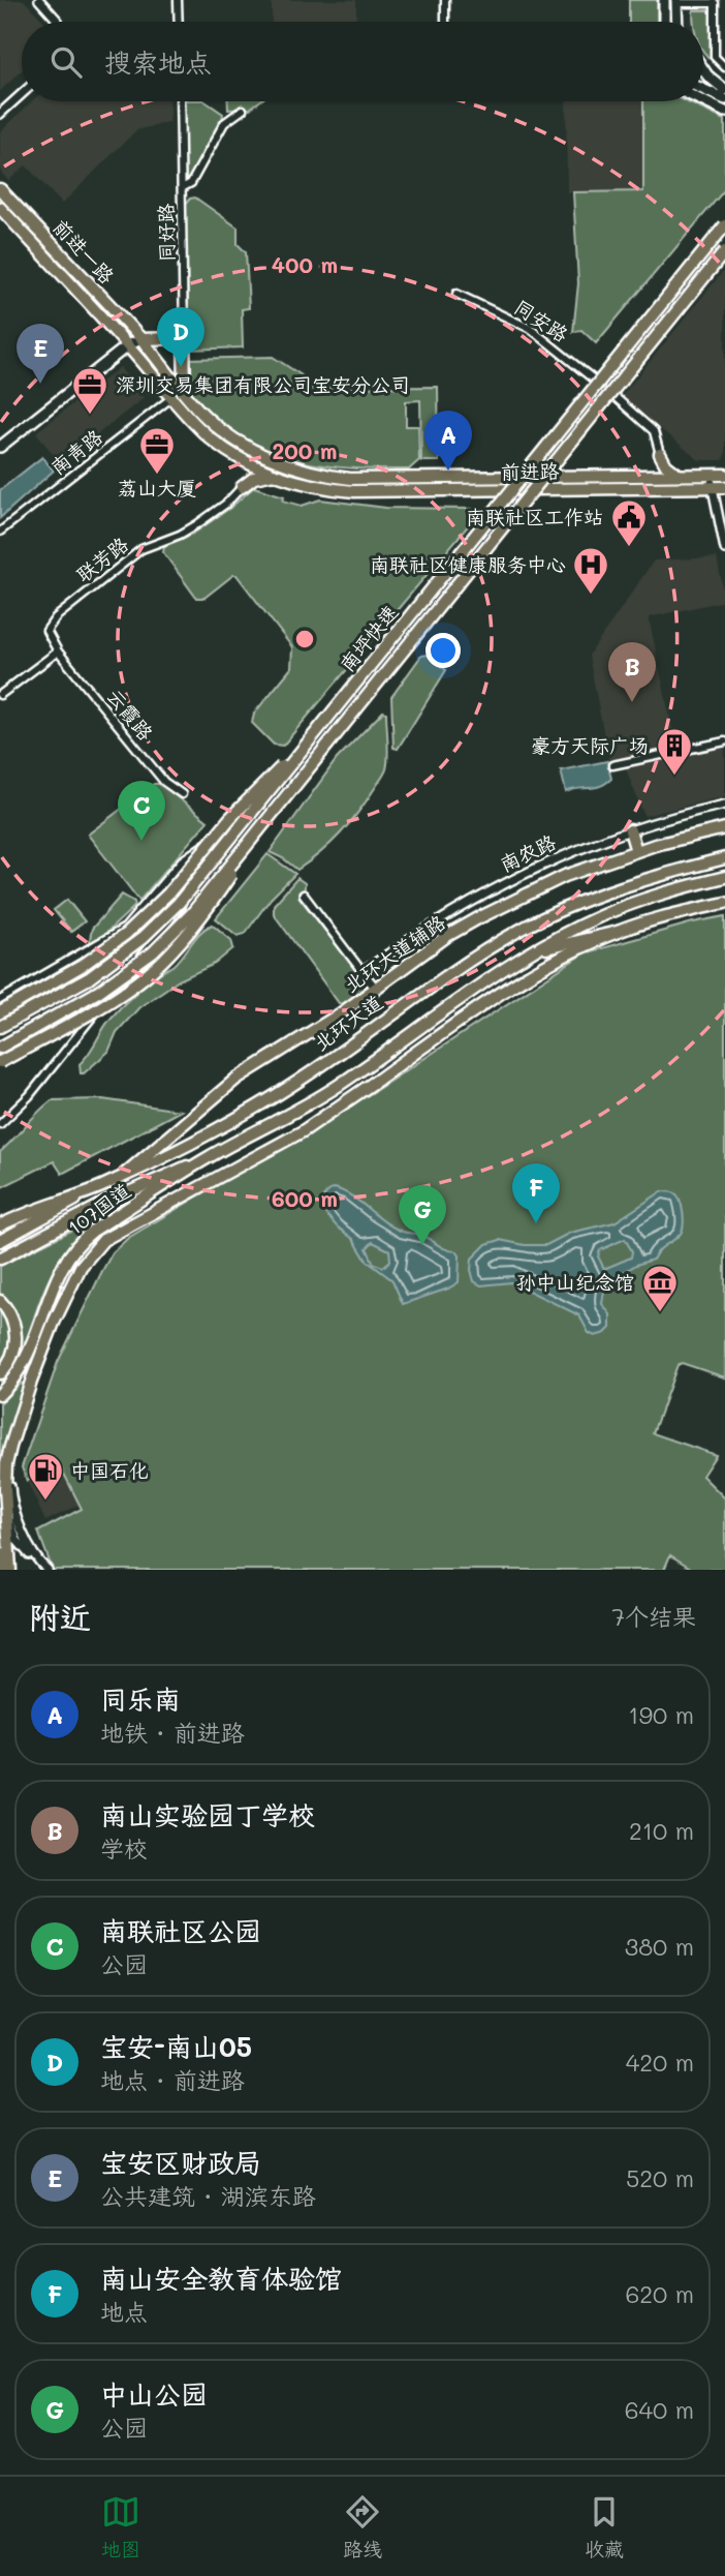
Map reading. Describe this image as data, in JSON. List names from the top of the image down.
{
  "streets": {
    "main road": [
      "前进一路",
      "前进路",
      "南坪快速",
      "北环大道辅路",
      "北环大道",
      "107国道"
    ],
    "street": [
      "同好路",
      "同安路",
      "南青路",
      "联芳路",
      "云霞路",
      "南农路"
    ]
  },
  "crossings": [
    ["前进一路", "前进路"],
    ["南青路", "前进路"],
    ["联芳路", "云霞路"],
    ["北环大道辅路", "北环大道"],
    ["北环大道", "107国道"]
  ],
  "places": {
    "office": ["深圳交易集团有限公司宝安分公司", "荔山大厦"],
    "public building": ["南联社区工作站"],
    "hospital": ["南联社区健康服务中心"],
    "building": ["豪方天际广场"],
    "museum": ["孙中山纪念馆"],
    "fuel station": ["中国石化"]
  },
  "page": {
    "search": "搜索地点",
    "pins": [
      "D",
      "E",
      "A",
      "B",
      "C",
      "F",
      "G"
    ],
    "heading": ["附近", "7个结果"],
    "list": [
      {
        "mark": "A",
        "name": "同乐南",
        "note": "地铁 · 前进路",
        "value": "190 m"
      },
      {
        "mark": "B",
        "name": "南山实验园丁学校",
        "note": "学校",
        "value": "210 m"
      },
      {
        "mark": "C",
        "name": "南联社区公园",
        "note": "公园",
        "value": "380 m"
      },
      {
        "mark": "D",
        "name": "宝安-南山05",
        "note": "地点 · 前进路",
        "value": "420 m"
      },
      {
        "mark": "E",
        "name": "宝安区财政局",
        "note": "公共建筑 · 湖滨东路",
        "value": "520 m"
      },
      {
        "mark": "F",
        "name": "南山安全教育体验馆",
        "note": "地点",
        "value": "620 m"
      },
      {
        "mark": "G",
        "name": "中山公园",
        "note": "公园",
        "value": "640 m"
      }
    ],
    "nav": ["地图", "路线", "收藏"]
  },
  "rings": ["400 m", "200 m", "600 m"]
}
